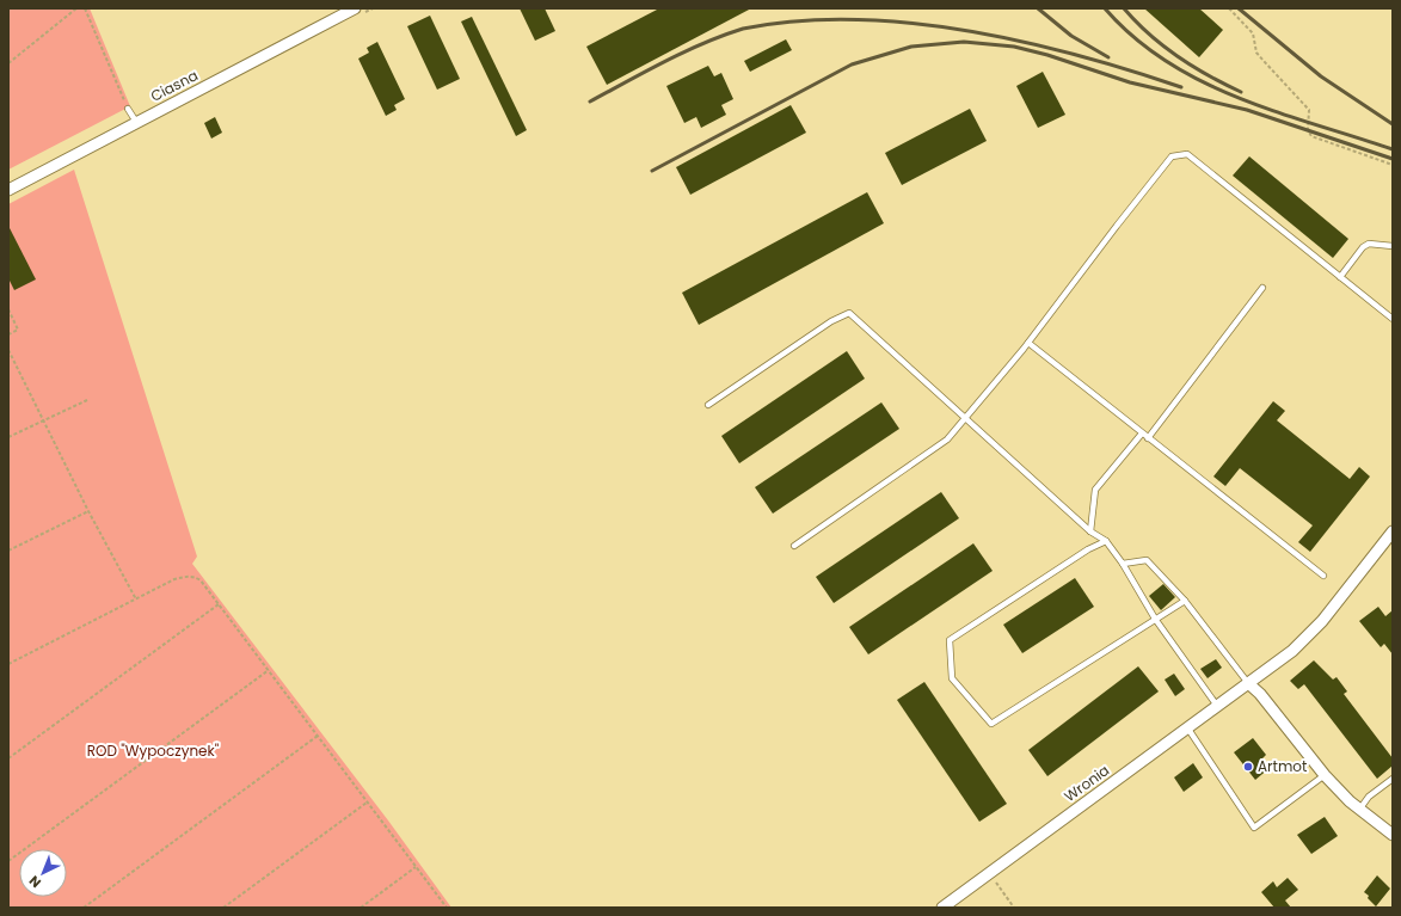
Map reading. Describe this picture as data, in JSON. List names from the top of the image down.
{
  "streets": {
    "street": ["Ciasna", "Wronia"]
  },
  "parks": ["ROD \"Wypoczynek\""],
  "places": ["Artmot"],
  "north": "bottom left"
}
